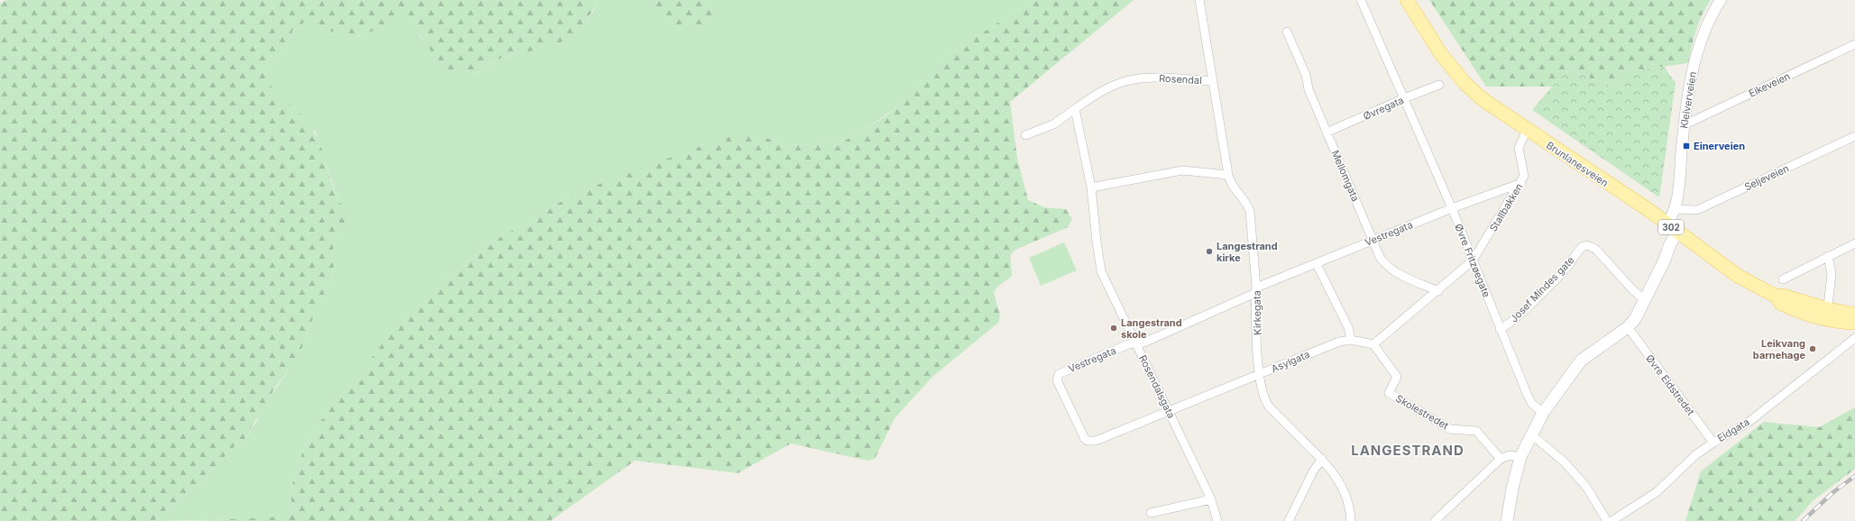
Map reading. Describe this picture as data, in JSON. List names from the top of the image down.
{
  "streets": {
    "main road": ["Brunlanesveien", "302"],
    "street": [
      "Rosendal",
      "Eikeveien",
      "Kleiverveien",
      "Øvregata",
      "Mellomgata",
      "Seljeveien",
      "Stallbakken",
      "Vestregata",
      "Øvre Fritzøegate",
      "Josef Mindes gate",
      "Kirkegata",
      "Asylgata",
      "Øvre Eidstredet",
      "Rosendalsgata",
      "Skolestredet",
      "Eidgata"
    ]
  },
  "crossings": [
    ["Rosendal", "Kirkegata"],
    ["Eikeveien", "Kleiverveien"],
    ["Kleiverveien", "Brunlanesveien"],
    ["Kleiverveien", "Seljeveien"],
    ["Øvregata", "Mellomgata"],
    ["Øvregata", "Øvre Fritzøegate"],
    ["Brunlanesveien", "Stallbakken"],
    ["Mellomgata", "Vestregata"],
    ["Stallbakken", "Vestregata"],
    ["Stallbakken", "Øvre Fritzøegate"],
    ["Vestregata", "Øvre Fritzøegate"],
    ["Vestregata", "Kirkegata"],
    ["Vestregata", "Asylgata"],
    ["Vestregata", "Rosendalsgata"],
    ["Øvre Fritzøegate", "Josef Mindes gate"],
    ["Kirkegata", "Asylgata"],
    ["Asylgata", "Rosendalsgata"],
    ["Asylgata", "Skolestredet"],
    ["Øvre Eidstredet", "Eidgata"]
  ],
  "districts": ["LANGESTRAND"],
  "places": {
    "transit": ["Einerveien"],
    "other": ["Langestrand kirke", "Langestrand skole", "Leikvang barnehage"]
  }
}
